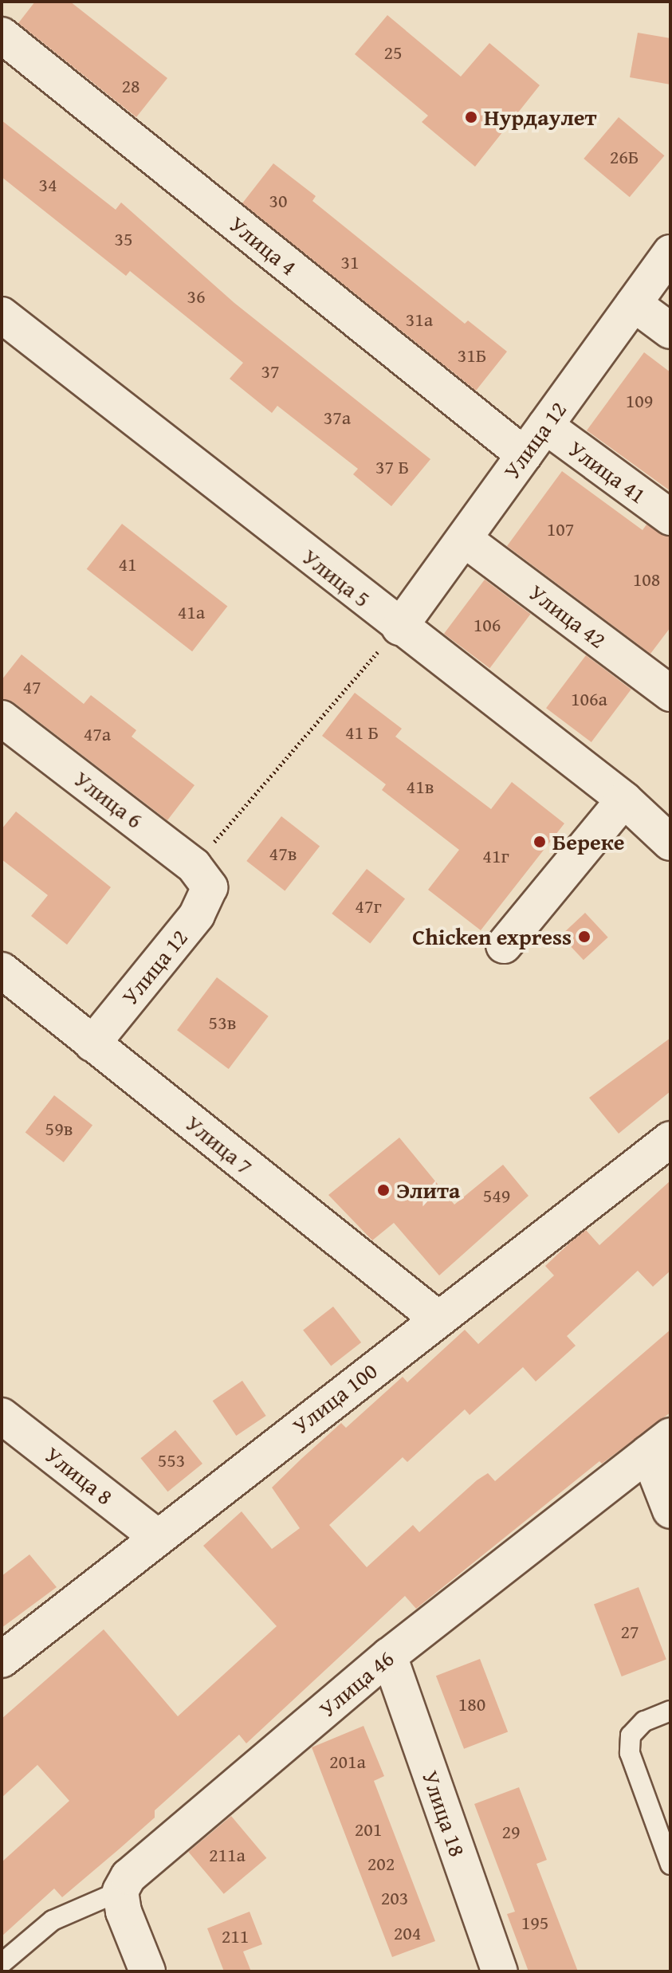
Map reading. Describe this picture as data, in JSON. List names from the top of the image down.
{
  "streets": {
    "street": [
      "Улица 4",
      "Улица 12",
      "Улица 41",
      "Улица 5",
      "Улица 42",
      "Улица 6",
      "Улица 7",
      "Улица 100",
      "Улица 8",
      "Улица 46",
      "Улица 18"
    ]
  },
  "crossings": [
    ["Улица 4", "Улица 12"],
    ["Улица 12", "Улица 41"],
    ["Улица 12", "Улица 5"],
    ["Улица 12", "Улица 42"],
    ["Улица 12", "Улица 6"],
    ["Улица 12", "Улица 7"],
    ["Улица 7", "Улица 100"],
    ["Улица 100", "Улица 8"],
    ["Улица 46", "Улица 18"]
  ],
  "places": [
    "Нурдаулет",
    "Береке",
    "Chicken express",
    "Элита"
  ],
  "house_numbers": [
    "25",
    "28",
    "26Б",
    "34",
    "30",
    "35",
    "31",
    "36",
    "31а",
    "31Б",
    "37",
    "109",
    "37а",
    "37 Б",
    "107",
    "41",
    "108",
    "41а",
    "106",
    "47",
    "106а",
    "41 Б",
    "47а",
    "41в",
    "47в",
    "41г",
    "47г",
    "53в",
    "59в",
    "549",
    "553",
    "27",
    "180",
    "201а",
    "201",
    "29",
    "211а",
    "202",
    "203",
    "195",
    "204",
    "211"
  ]
}
